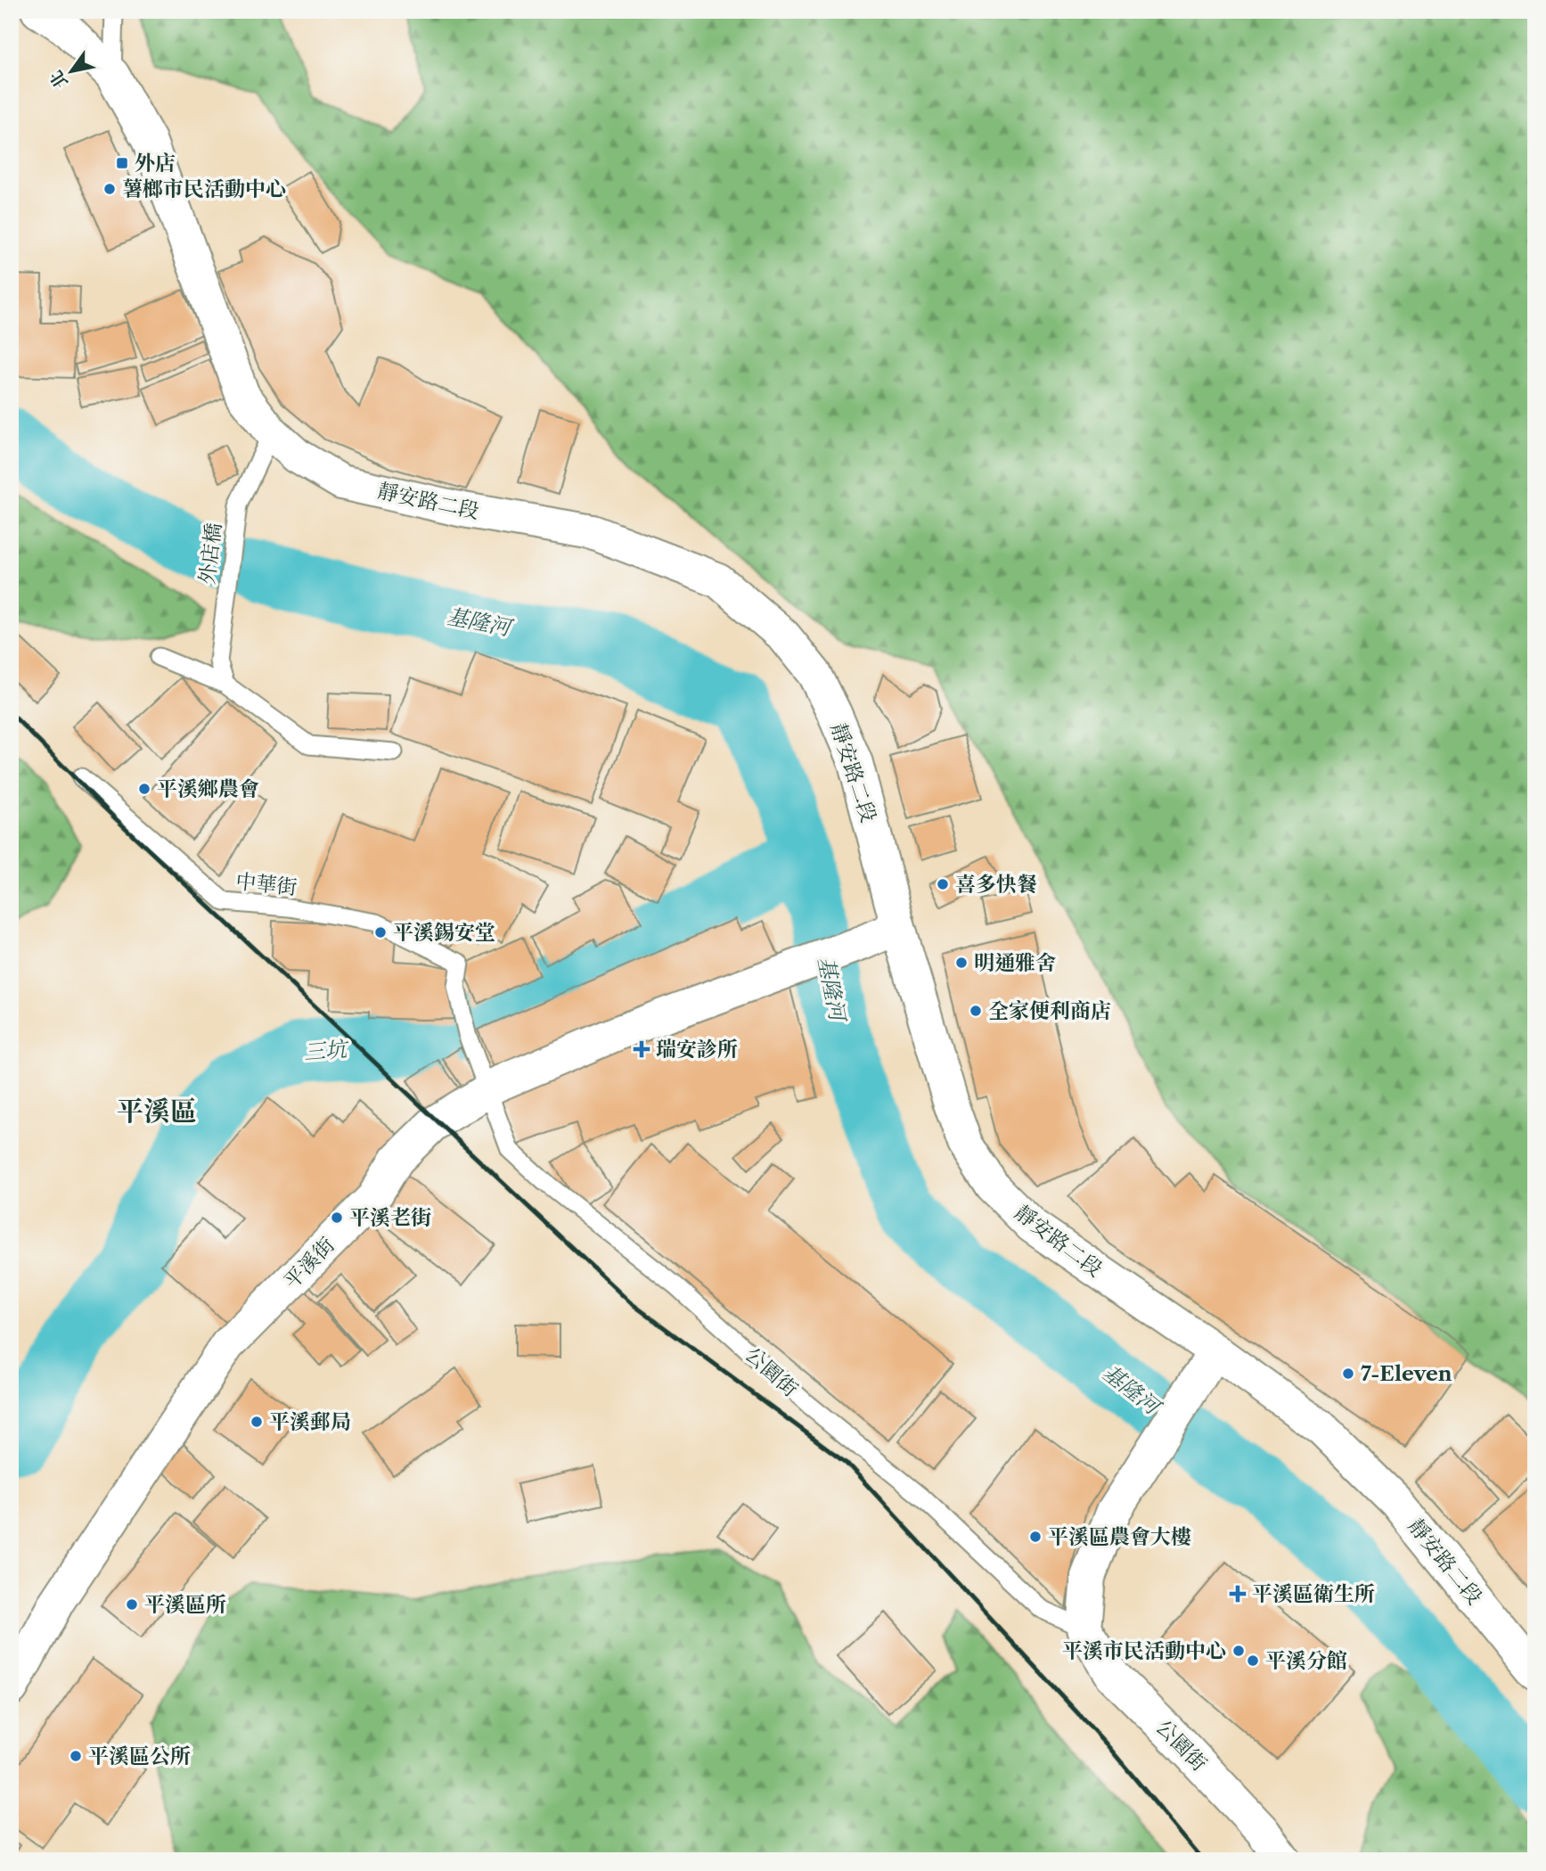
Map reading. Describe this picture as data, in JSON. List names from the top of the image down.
{
  "streets": {
    "main road": ["靜安路二段", "平溪街", "公園街"],
    "lane": ["外店橋", "中華街"]
  },
  "crossings": [
    ["靜安路二段", "外店橋"],
    ["靜安路二段", "平溪街"],
    ["中華街", "平溪街"],
    ["中華街", "公園街"],
    ["平溪街", "公園街"]
  ],
  "districts": ["平溪區"],
  "water": ["基隆河", "三坑"],
  "places": {
    "transit": ["外店"],
    "other": [
      "薯榔市民活動中心",
      "平溪鄉農會",
      "喜多快餐",
      "平溪錫安堂",
      "明通雅舍",
      "全家便利商店",
      "平溪老街",
      "7-Eleven",
      "平溪郵局",
      "平溪區農會大樓",
      "平溪區所",
      "平溪市民活動中心",
      "平溪分館",
      "平溪區公所"
    ],
    "health": ["瑞安診所", "平溪區衛生所"]
  },
  "north": "bottom left"
}
